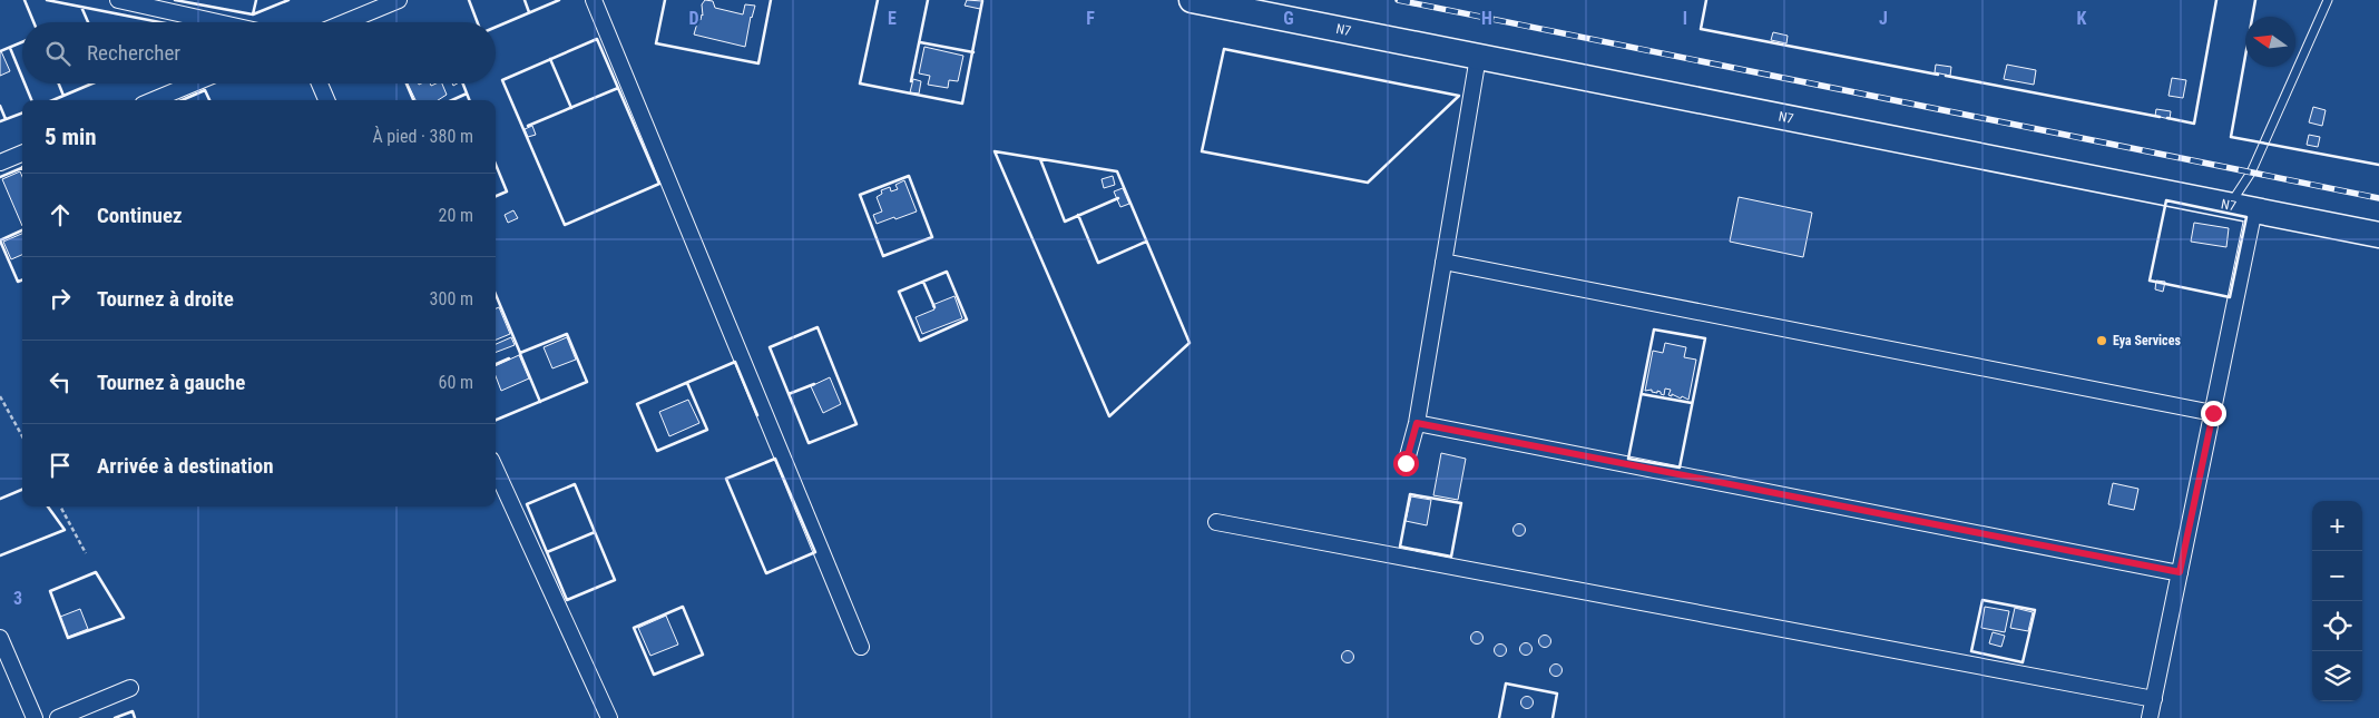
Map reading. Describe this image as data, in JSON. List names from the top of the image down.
{
  "streets": {
    "main road": ["N7"]
  },
  "places": ["Eya Services"],
  "north": "left",
  "page": {
    "search": "Rechercher",
    "heading": ["5 min", "À pied · 380 m"],
    "list": [
      ["Continuez", "20 m"],
      ["Tournez à droite", "300 m"],
      ["Tournez à gauche", "60 m"],
      "Arrivée à destination"
    ],
    "map_buttons": ["+", "−"]
  },
  "grid": {
    "columns": [
      "D",
      "E",
      "F",
      "G",
      "H",
      "I",
      "J",
      "K"
    ],
    "rows": ["3"]
  }
}
